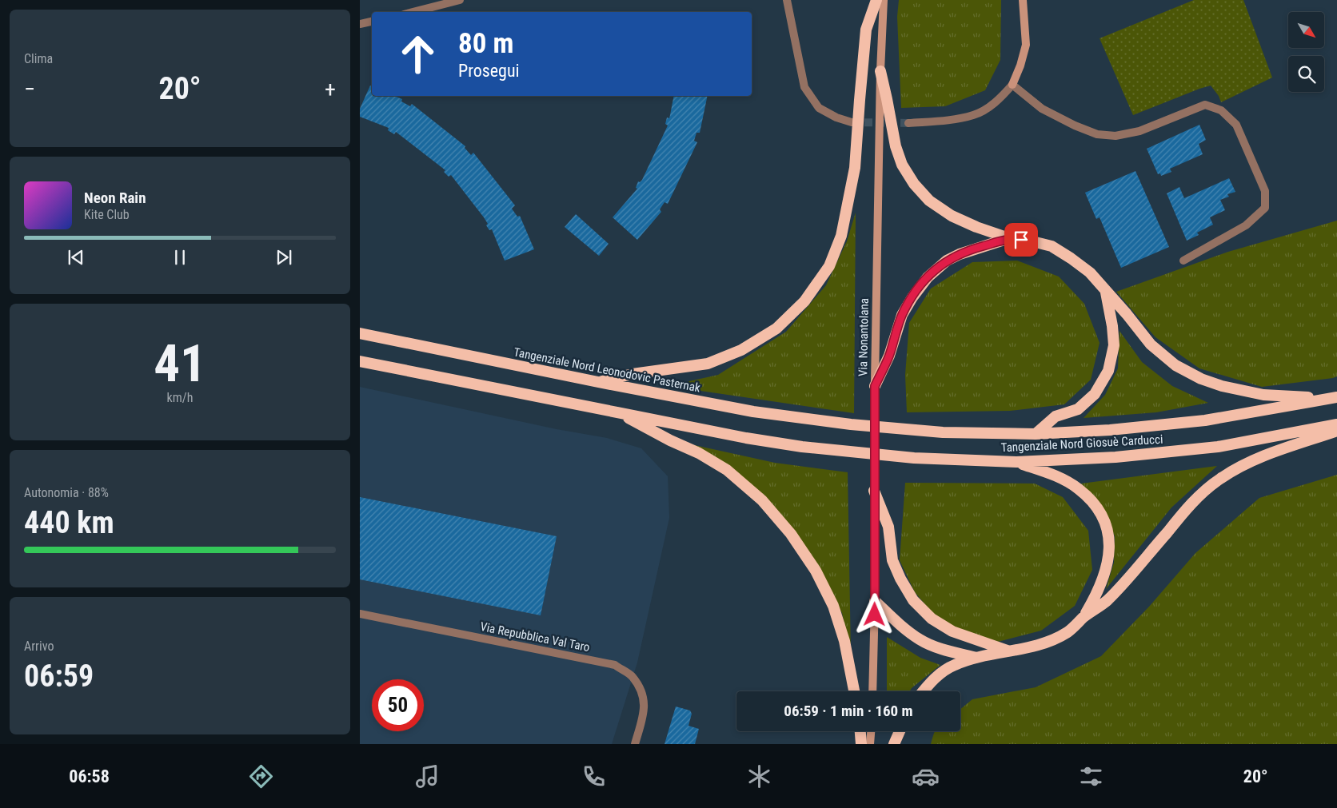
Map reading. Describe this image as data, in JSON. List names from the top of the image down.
{
  "streets": {
    "highway": ["Tangenziale Nord Leonodovic Pasternak", "Tangenziale Nord Giosuè Carducci"],
    "main road": ["Via Nonantolana"],
    "street": ["Via Repubblica Val Taro"]
  },
  "crossings": [
    ["Tangenziale Nord Leonodovic Pasternak", "Tangenziale Nord Giosuè Carducci"]
  ],
  "north": "bottom right",
  "page": {
    "tile": [
      "Clima",
      ["41", "km/h"],
      ["Autonomia · 88%", "440 km"],
      ["Arrivo", "06:59"]
    ],
    "turn": ["80 m", "Prosegui"],
    "heat": ["−", "20°", "+"],
    "song": ["Neon Rain", "Kite Club"],
    "limit": "50",
    "trip": "06:59 · 1 min · 160 m",
    "tabs": ["06:58", "20°"]
  }
}
